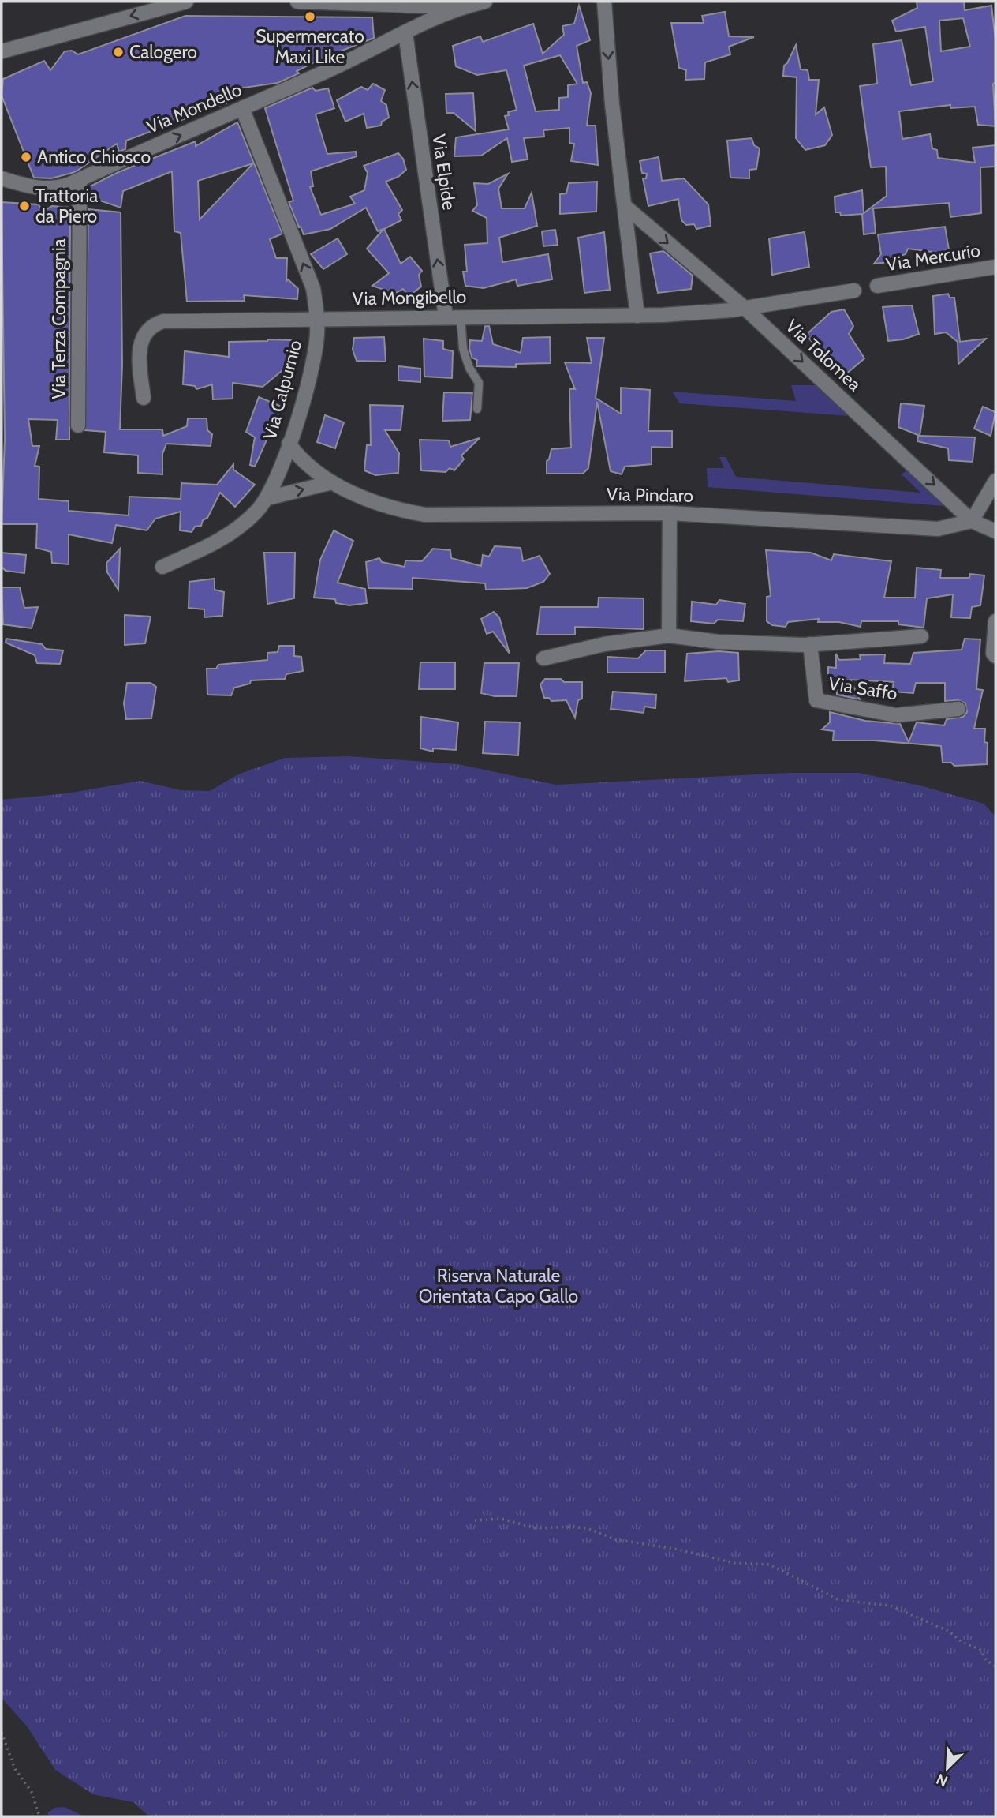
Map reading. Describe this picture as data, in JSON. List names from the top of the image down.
{
  "streets": {
    "street": [
      "Via Mondello",
      "Via Elpide",
      "Via Mercurio",
      "Via Mongibello",
      "Via Terza Compagnia",
      "Via Tolomea",
      "Via Calpurnio",
      "Via Pindaro",
      "Via Saffo"
    ]
  },
  "crossings": [
    ["Via Mondello", "Via Elpide"],
    ["Via Mondello", "Via Terza Compagnia"],
    ["Via Mondello", "Via Calpurnio"],
    ["Via Elpide", "Via Mongibello"],
    ["Via Mongibello", "Via Tolomea"],
    ["Via Mongibello", "Via Calpurnio"],
    ["Via Tolomea", "Via Pindaro"],
    ["Via Calpurnio", "Via Pindaro"]
  ],
  "one_way": ["Via Elpide", "Via Tolomea", "Via Calpurnio"],
  "parks": ["Riserva Naturale Orientata Capo Gallo"],
  "places": [
    "Supermercato Maxi Like",
    "Calogero",
    "Antico Chiosco",
    "Trattoria da Piero"
  ],
  "north": "bottom left"
}
